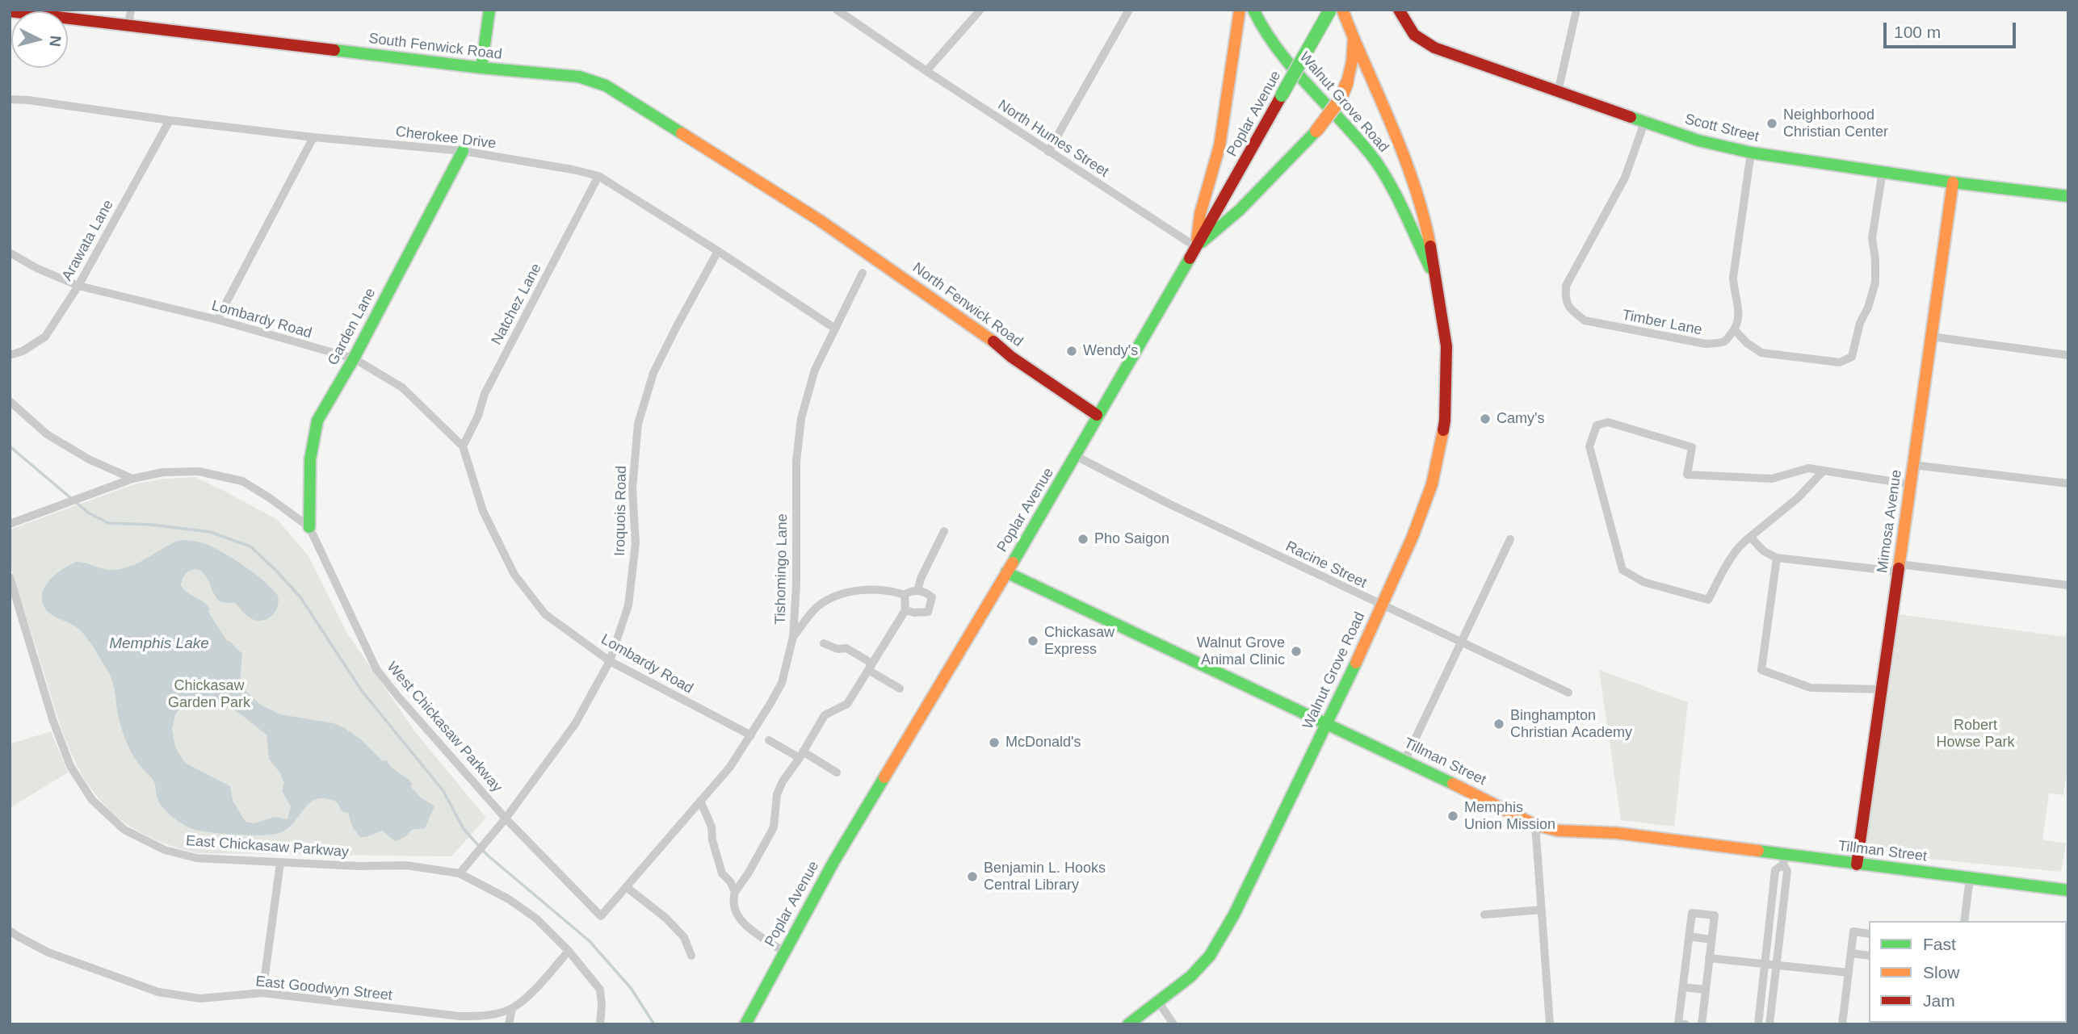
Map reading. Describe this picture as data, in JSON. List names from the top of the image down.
{
  "streets": {
    "main road": [
      "South Fenwick Road",
      "Walnut Grove Road",
      "Poplar Avenue",
      "Scott Street",
      "North Fenwick Road",
      "Garden Lane",
      "Mimosa Avenue",
      "Tillman Street"
    ],
    "street": [
      "Cherokee Drive",
      "North Humes Street",
      "Arawata Lane",
      "Natchez Lane",
      "Lombardy Road",
      "Timber Lane",
      "Iroquois Road",
      "Racine Street",
      "Tishomingo Lane",
      "West Chickasaw Parkway",
      "East Chickasaw Parkway",
      "East Goodwyn Street"
    ]
  },
  "crossings": [
    ["South Fenwick Road", "North Fenwick Road"],
    ["Walnut Grove Road", "Racine Street"],
    ["Walnut Grove Road", "Tillman Street"],
    ["Poplar Avenue", "North Humes Street"],
    ["Poplar Avenue", "North Fenwick Road"],
    ["Poplar Avenue", "Racine Street"],
    ["Poplar Avenue", "Tillman Street"],
    ["Scott Street", "Timber Lane"],
    ["Scott Street", "Mimosa Avenue"],
    ["Cherokee Drive", "Arawata Lane"],
    ["Cherokee Drive", "Natchez Lane"],
    ["Cherokee Drive", "Garden Lane"],
    ["Cherokee Drive", "Iroquois Road"],
    ["Cherokee Drive", "Tishomingo Lane"],
    ["Arawata Lane", "Lombardy Road"],
    ["Natchez Lane", "Lombardy Road"],
    ["Lombardy Road", "Garden Lane"],
    ["Lombardy Road", "Iroquois Road"],
    ["Lombardy Road", "Tishomingo Lane"],
    ["Garden Lane", "West Chickasaw Parkway"],
    ["Iroquois Road", "West Chickasaw Parkway"],
    ["Iroquois Road", "East Chickasaw Parkway"],
    ["Mimosa Avenue", "Tillman Street"],
    ["Tishomingo Lane", "West Chickasaw Parkway"]
  ],
  "water": ["Memphis Lake"],
  "parks": ["Chickasaw Garden Park", "Robert Howse Park"],
  "places": [
    "Neighborhood Christian Center",
    "Wendy's",
    "Camy's",
    "Pho Saigon",
    "Chickasaw Express",
    "Walnut Grove Animal Clinic",
    "Binghampton Christian Academy",
    "McDonald's",
    "Memphis Union Mission",
    "Benjamin L. Hooks Central Library"
  ],
  "legend": ["Fast", "Slow", "Jam"],
  "scale_bar": "100 m",
  "north": "right"
}
